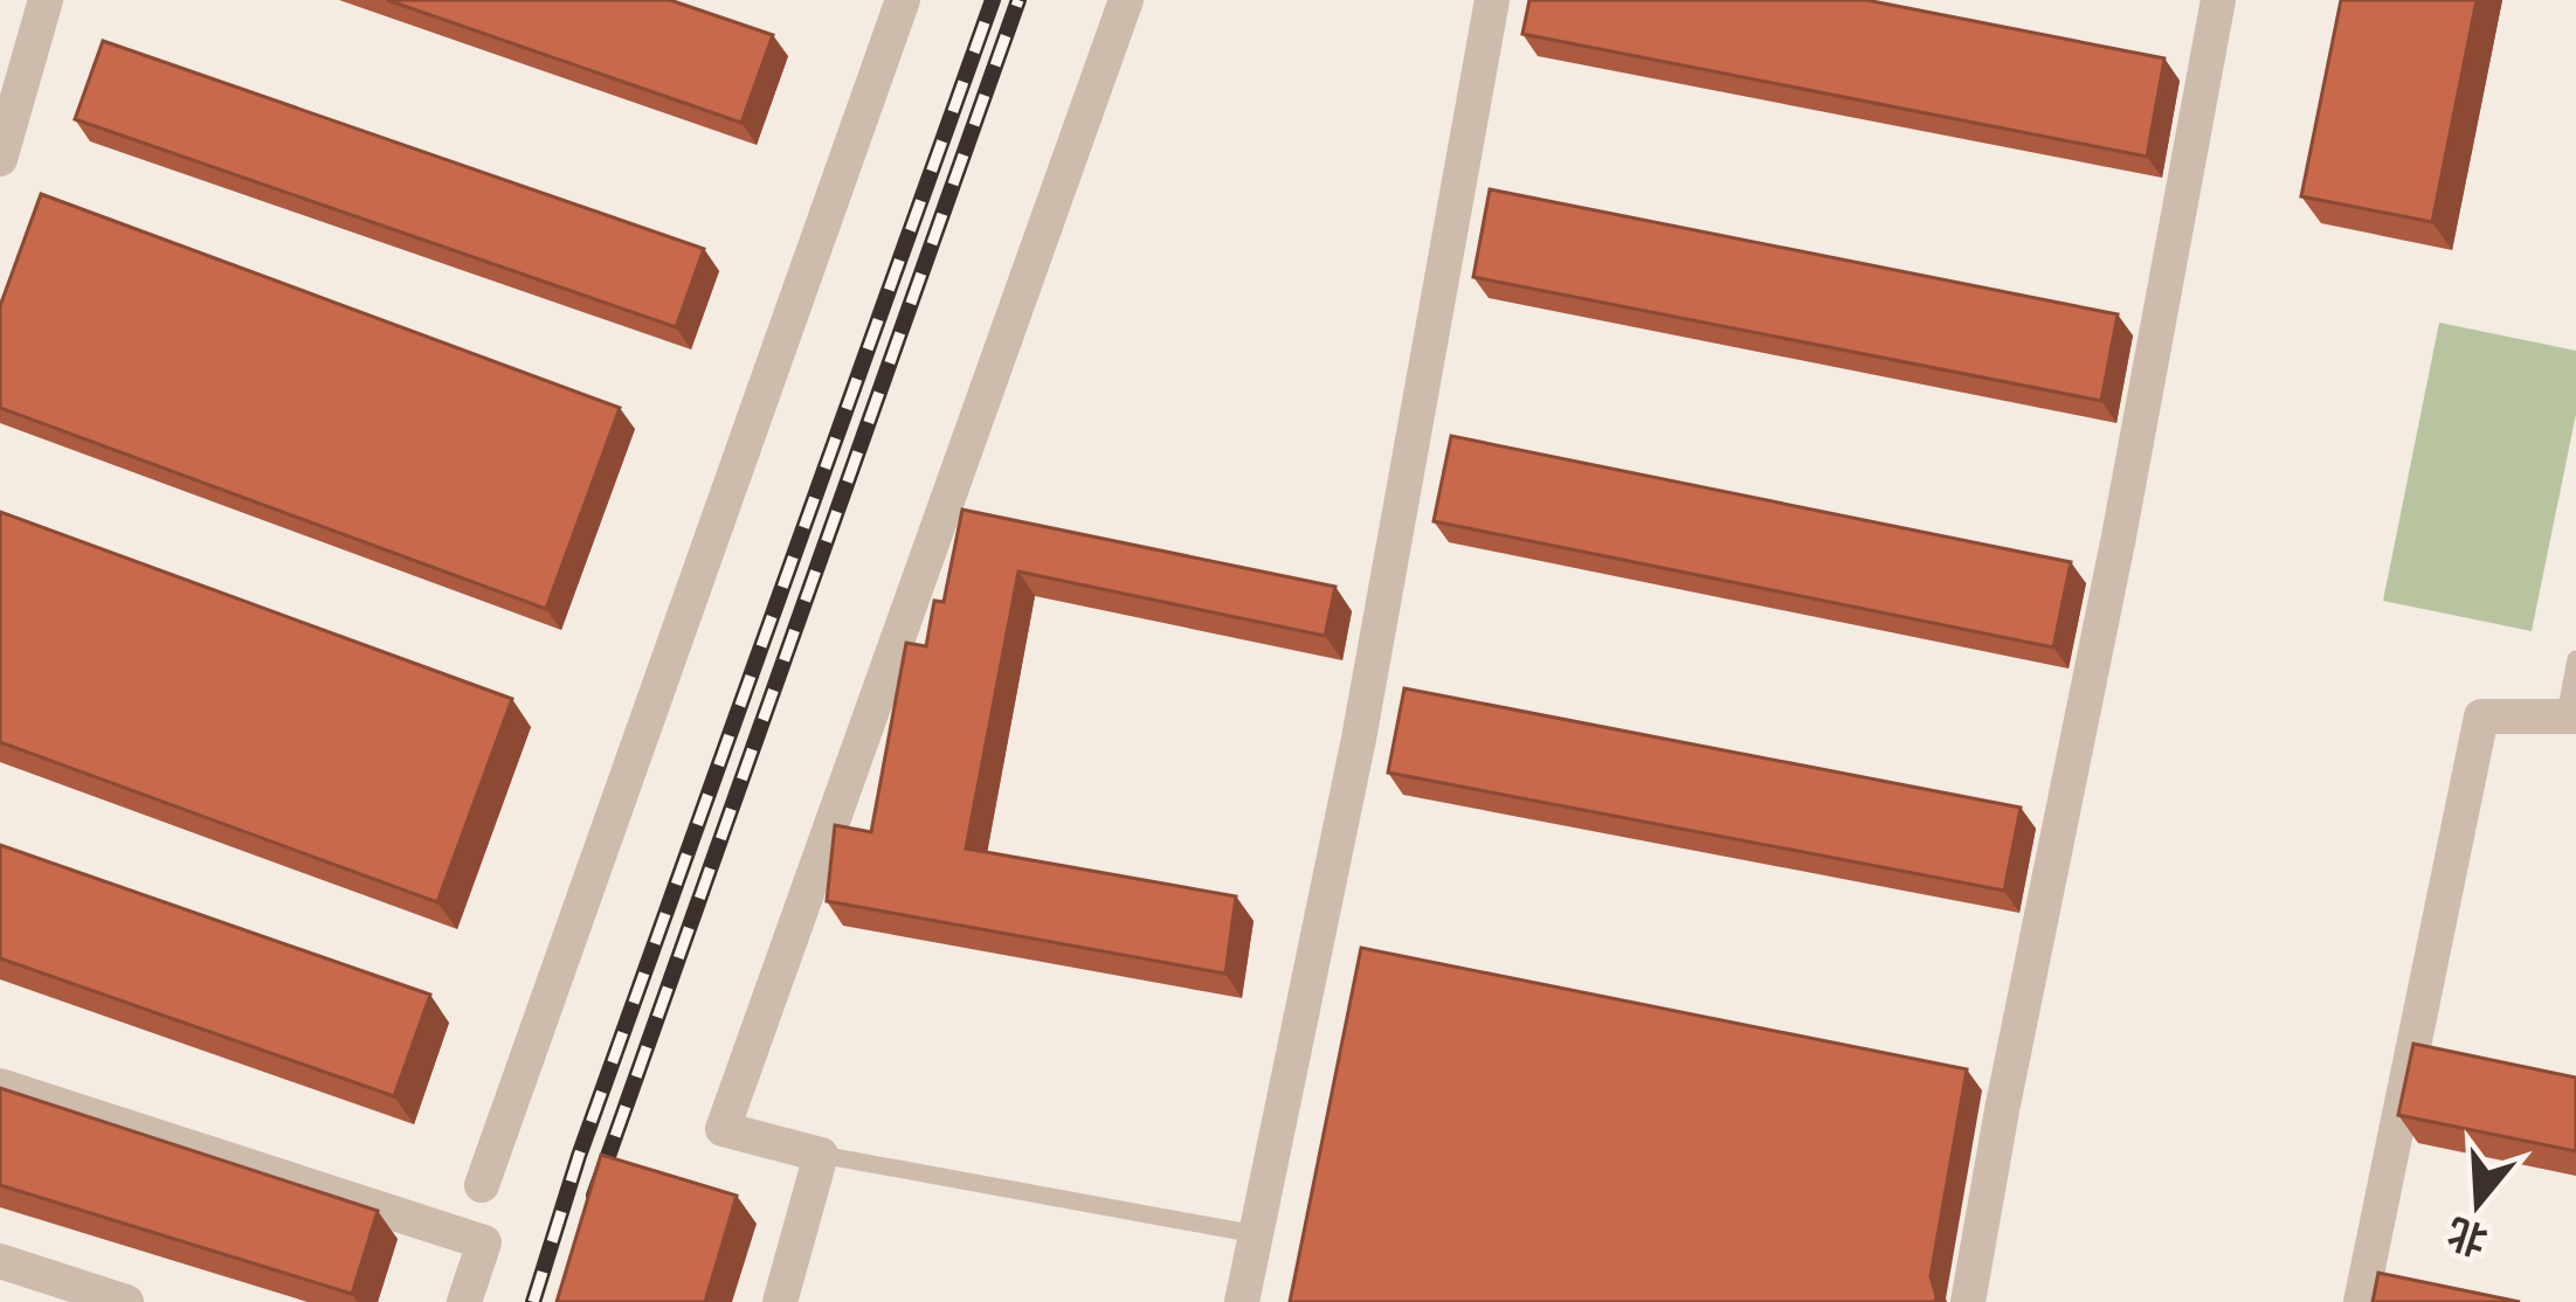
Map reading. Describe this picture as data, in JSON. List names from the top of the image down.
{
  "north": "bottom"
}
